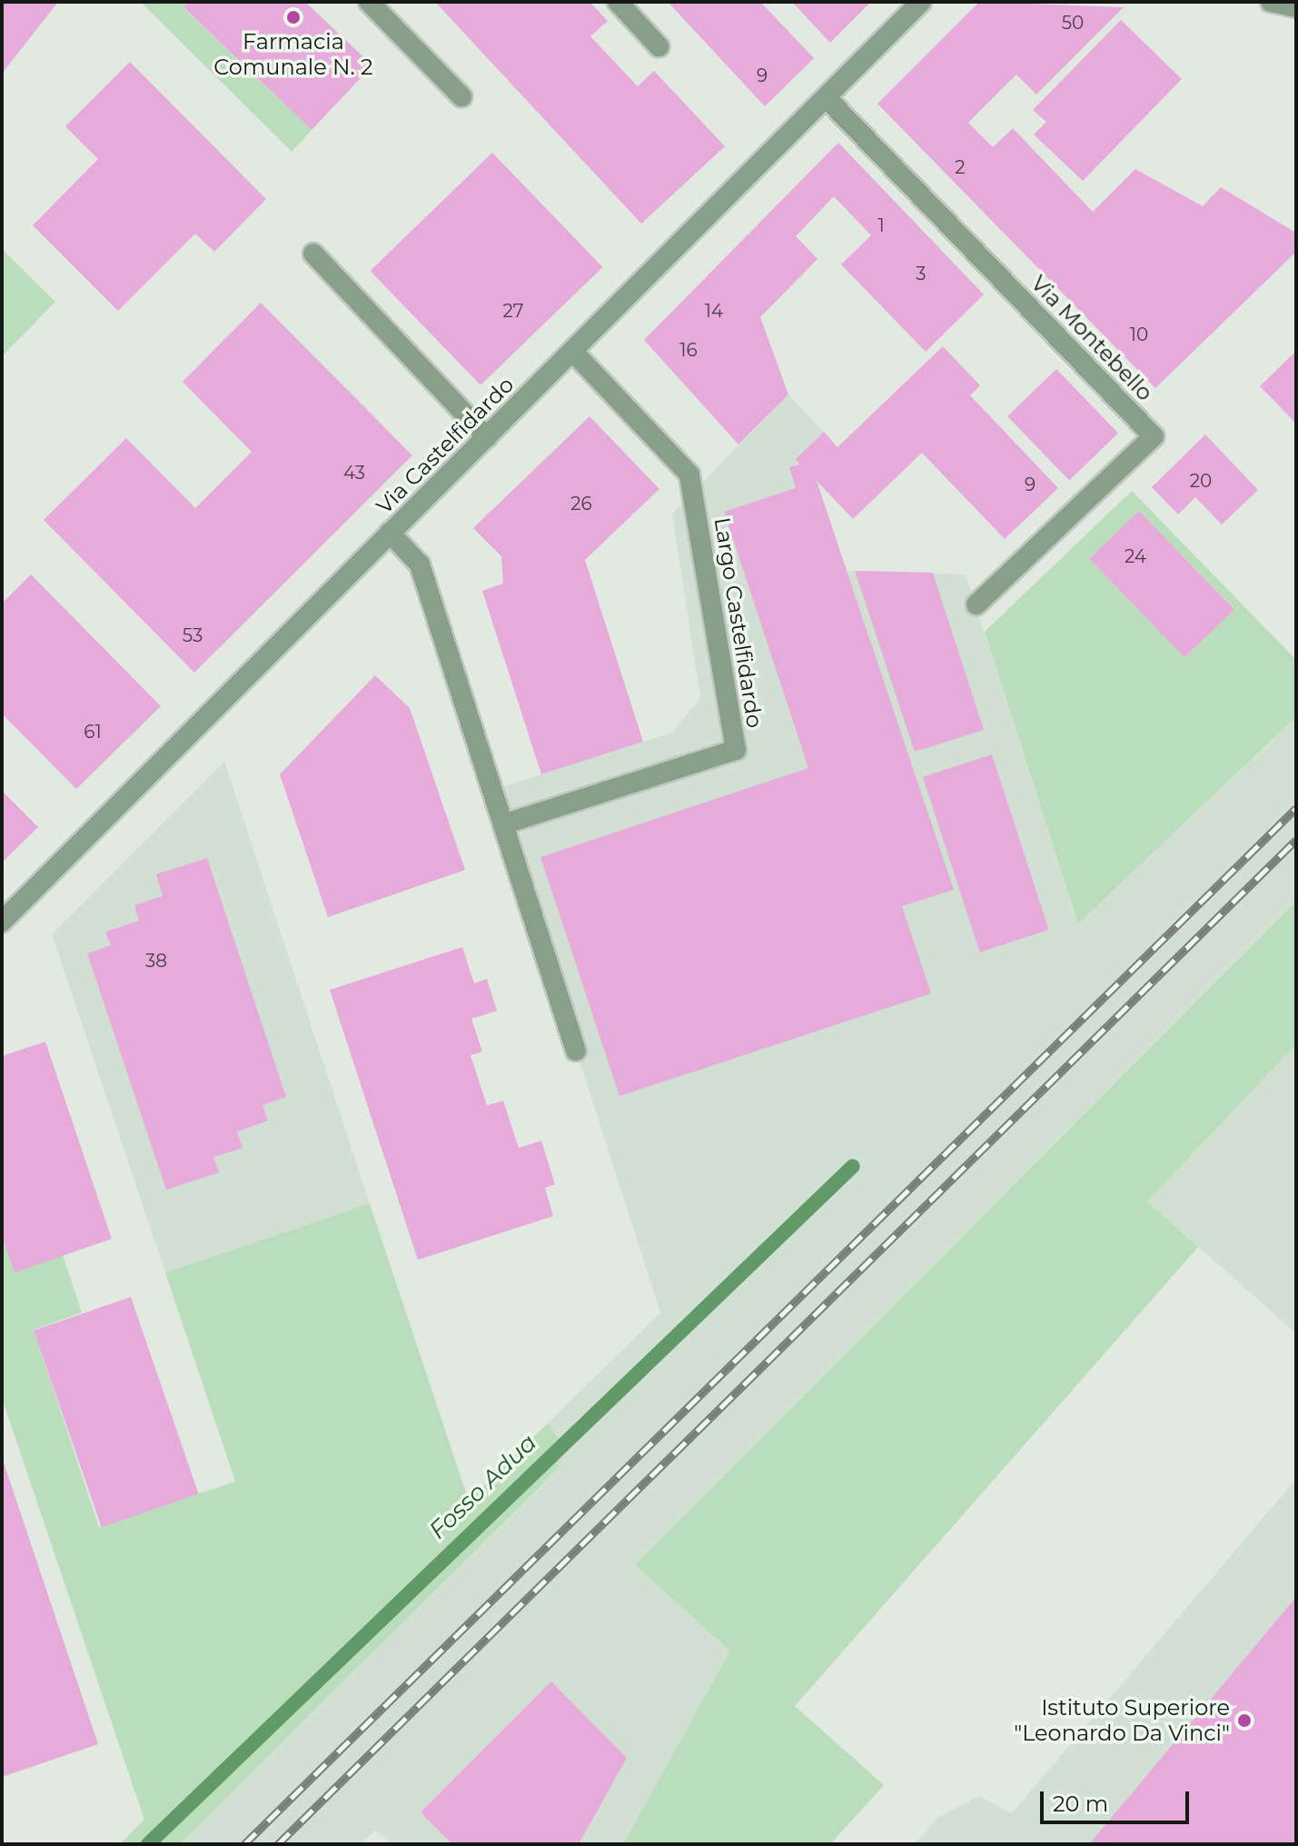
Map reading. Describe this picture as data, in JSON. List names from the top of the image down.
{
  "streets": {
    "street": ["Via Montebello", "Via Castelfidardo", "Largo Castelfidardo"]
  },
  "crossings": [
    ["Via Montebello", "Via Castelfidardo"],
    ["Via Castelfidardo", "Largo Castelfidardo"]
  ],
  "water": ["Fosso Adua"],
  "places": ["Farmacia Comunale N. 2", "Istituto Superiore \"Leonardo Da Vinci\""],
  "house_numbers": [
    "50",
    "9",
    "2",
    "1",
    "3",
    "27",
    "14",
    "10",
    "16",
    "43",
    "20",
    "9",
    "26",
    "24",
    "53",
    "61",
    "38"
  ],
  "scale_bar": "20 m"
}
